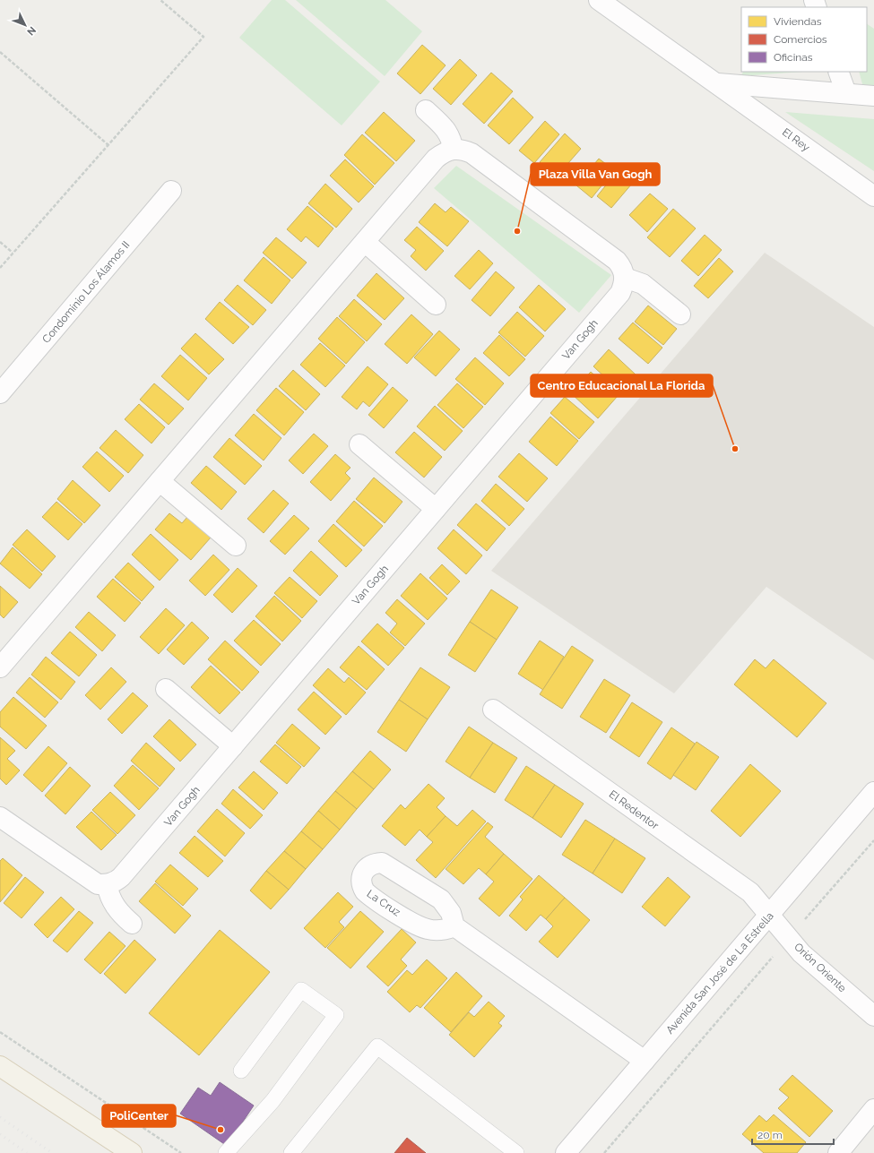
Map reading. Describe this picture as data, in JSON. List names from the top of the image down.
{
  "streets": {
    "street": [
      "El Rey",
      "Condominio Los Álamos II",
      "Van Gogh",
      "El Redentor",
      "Orión Oriente",
      "Avenida San José de La Estrella"
    ]
  },
  "crossings": [
    ["El Redentor", "Orión Oriente"],
    ["El Redentor", "Avenida San José de La Estrella"],
    ["Orión Oriente", "Avenida San José de La Estrella"]
  ],
  "places": ["Plaza Villa Van Gogh", "Centro Educacional La Florida", "PoliCenter"],
  "legend": ["Viviendas", "Comercios", "Oficinas"],
  "scale_bar": "20 m",
  "north": "bottom right"
}
